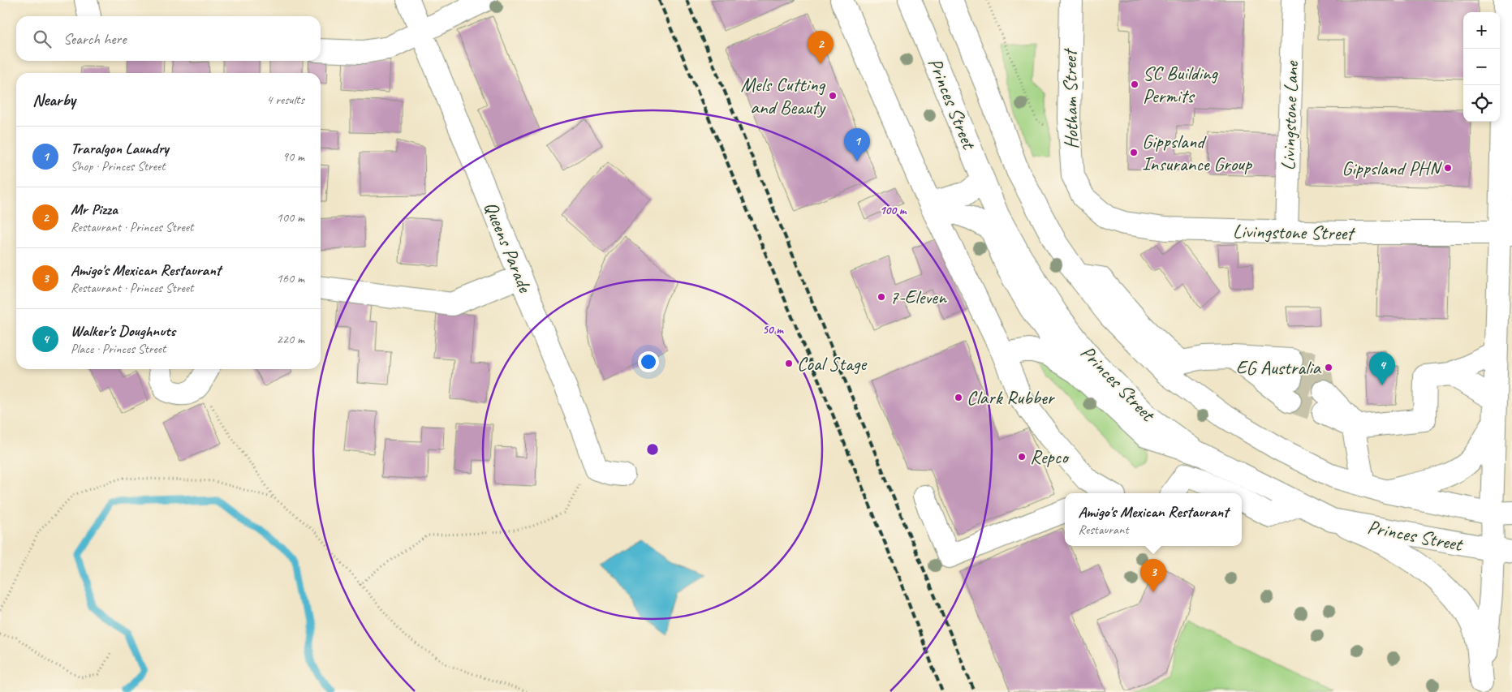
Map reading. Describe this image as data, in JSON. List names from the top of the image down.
{
  "streets": {
    "main road": [
      "Hotham Street",
      "Princes Street",
      "Livingstone Lane",
      "Livingstone Street",
      "Queens Parade"
    ]
  },
  "crossings": [
    ["Hotham Street", "Livingstone Street"],
    ["Livingstone Lane", "Livingstone Street"]
  ],
  "places": [
    "SC Building Permits",
    "Mels Cutting and Beauty",
    "Gippsland Insurance Group",
    "Gippsland PHN",
    "7-Eleven",
    "Coal Stage",
    "EG Australia",
    "Clark Rubber",
    "Repco"
  ],
  "page": {
    "map_buttons": ["+", "−"],
    "search": "Search here",
    "pins": [
      "2",
      "1",
      "4",
      "3"
    ],
    "heading": ["Nearby", "4 results"],
    "list": [
      {
        "mark": "1",
        "name": "Traralgon Laundry",
        "note": "Shop · Princes Street",
        "value": "90 m"
      },
      {
        "mark": "2",
        "name": "Mr Pizza",
        "note": "Restaurant · Princes Street",
        "value": "100 m"
      },
      {
        "mark": "3",
        "name": "Amigo's Mexican Restaurant",
        "note": "Restaurant · Princes Street",
        "value": "160 m"
      },
      {
        "mark": "4",
        "name": "Walker's Doughnuts",
        "note": "Place · Princes Street",
        "value": "220 m"
      }
    ],
    "popup": ["Amigo's Mexican Restaurant", "Restaurant"]
  },
  "rings": ["100 m", "50 m"]
}
